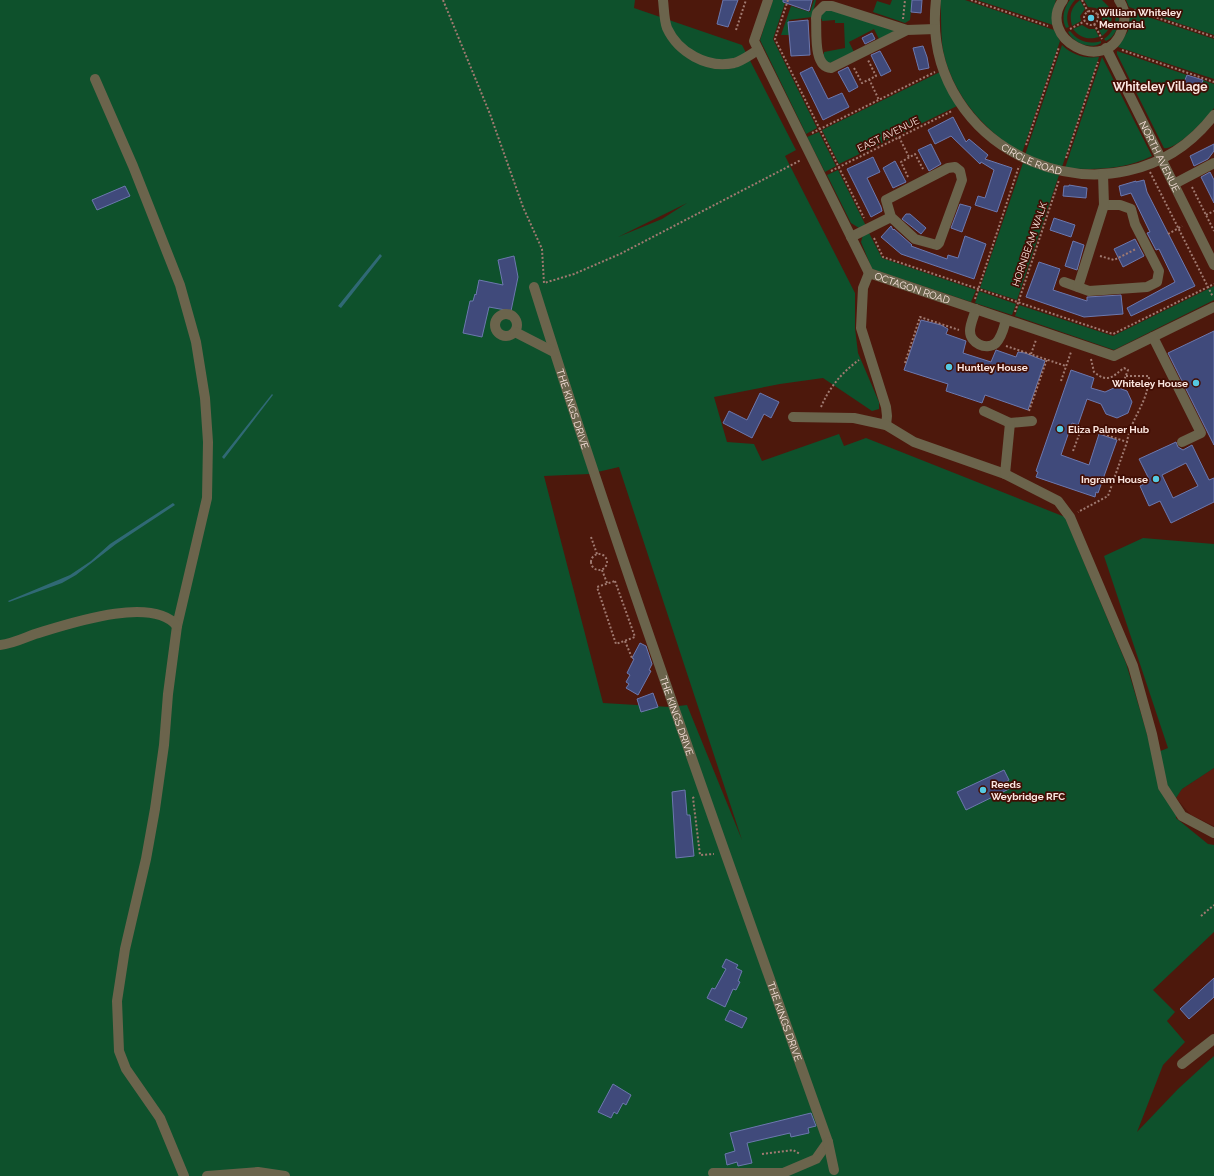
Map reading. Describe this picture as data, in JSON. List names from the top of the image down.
{
  "streets": {
    "street": [
      "NORTH AVENUE",
      "CIRCLE ROAD",
      "OCTAGON ROAD",
      "THE KINGS DRIVE"
    ],
    "path": ["EAST AVENUE", "HORNBEAM WALK"]
  },
  "crossings": [
    ["EAST AVENUE", "CIRCLE ROAD"],
    ["EAST AVENUE", "OCTAGON ROAD"],
    ["NORTH AVENUE", "CIRCLE ROAD"],
    ["NORTH AVENUE", "HORNBEAM WALK"],
    ["CIRCLE ROAD", "HORNBEAM WALK"],
    ["HORNBEAM WALK", "OCTAGON ROAD"]
  ],
  "districts": ["Whiteley Village"],
  "places": [
    "William Whiteley Memorial",
    "Huntley House",
    "Whiteley House",
    "Eliza Palmer Hub",
    "Ingram House",
    "Reeds Weybridge RFC"
  ]
}
